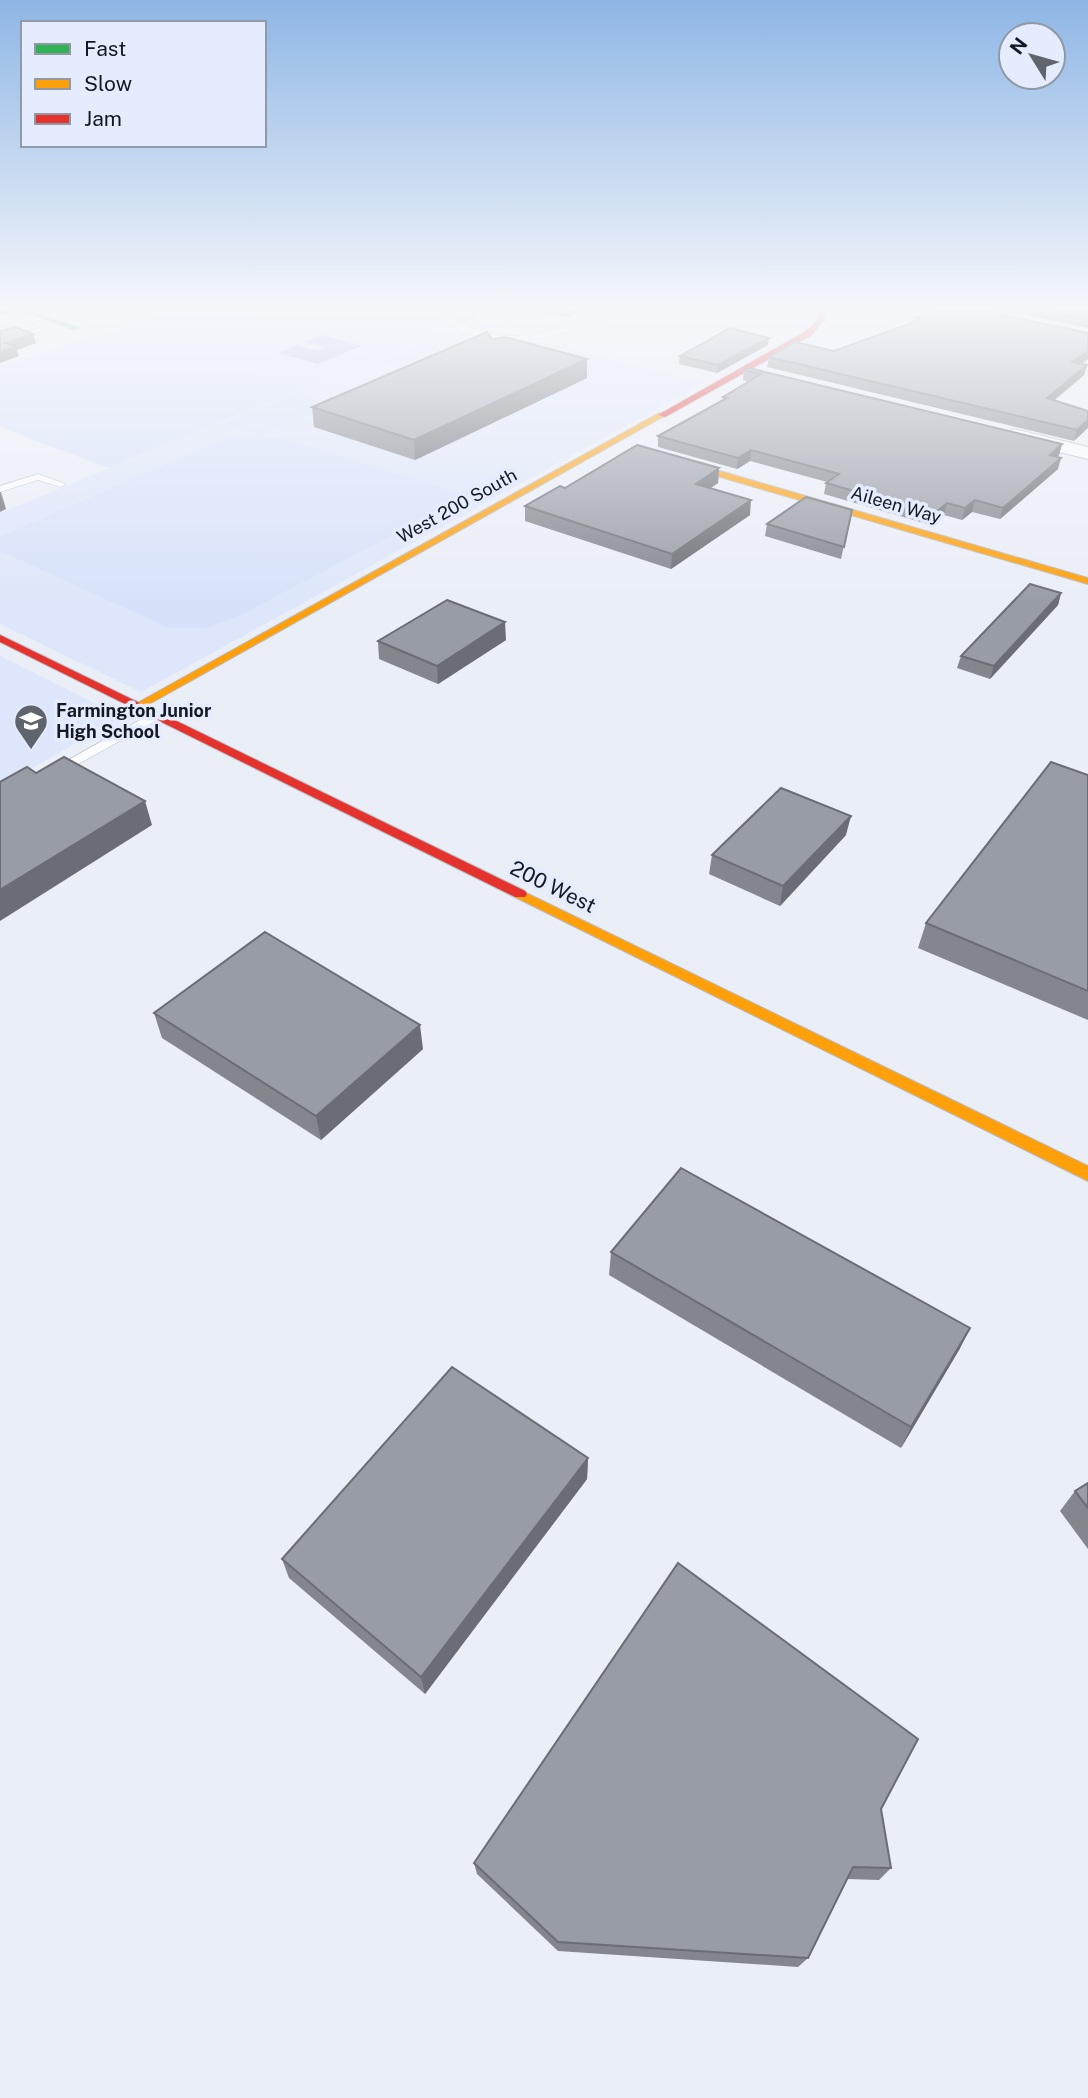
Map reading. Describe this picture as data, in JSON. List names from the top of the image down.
{
  "streets": {
    "street": ["Aileen Way", "West 200 South", "200 West"]
  },
  "crossings": [
    ["Aileen Way", "West 200 South"],
    ["West 200 South", "200 West"]
  ],
  "places": {
    "school or university": ["Farmington Junior High School"]
  },
  "legend": ["Fast", "Slow", "Jam"],
  "north": "top left"
}
